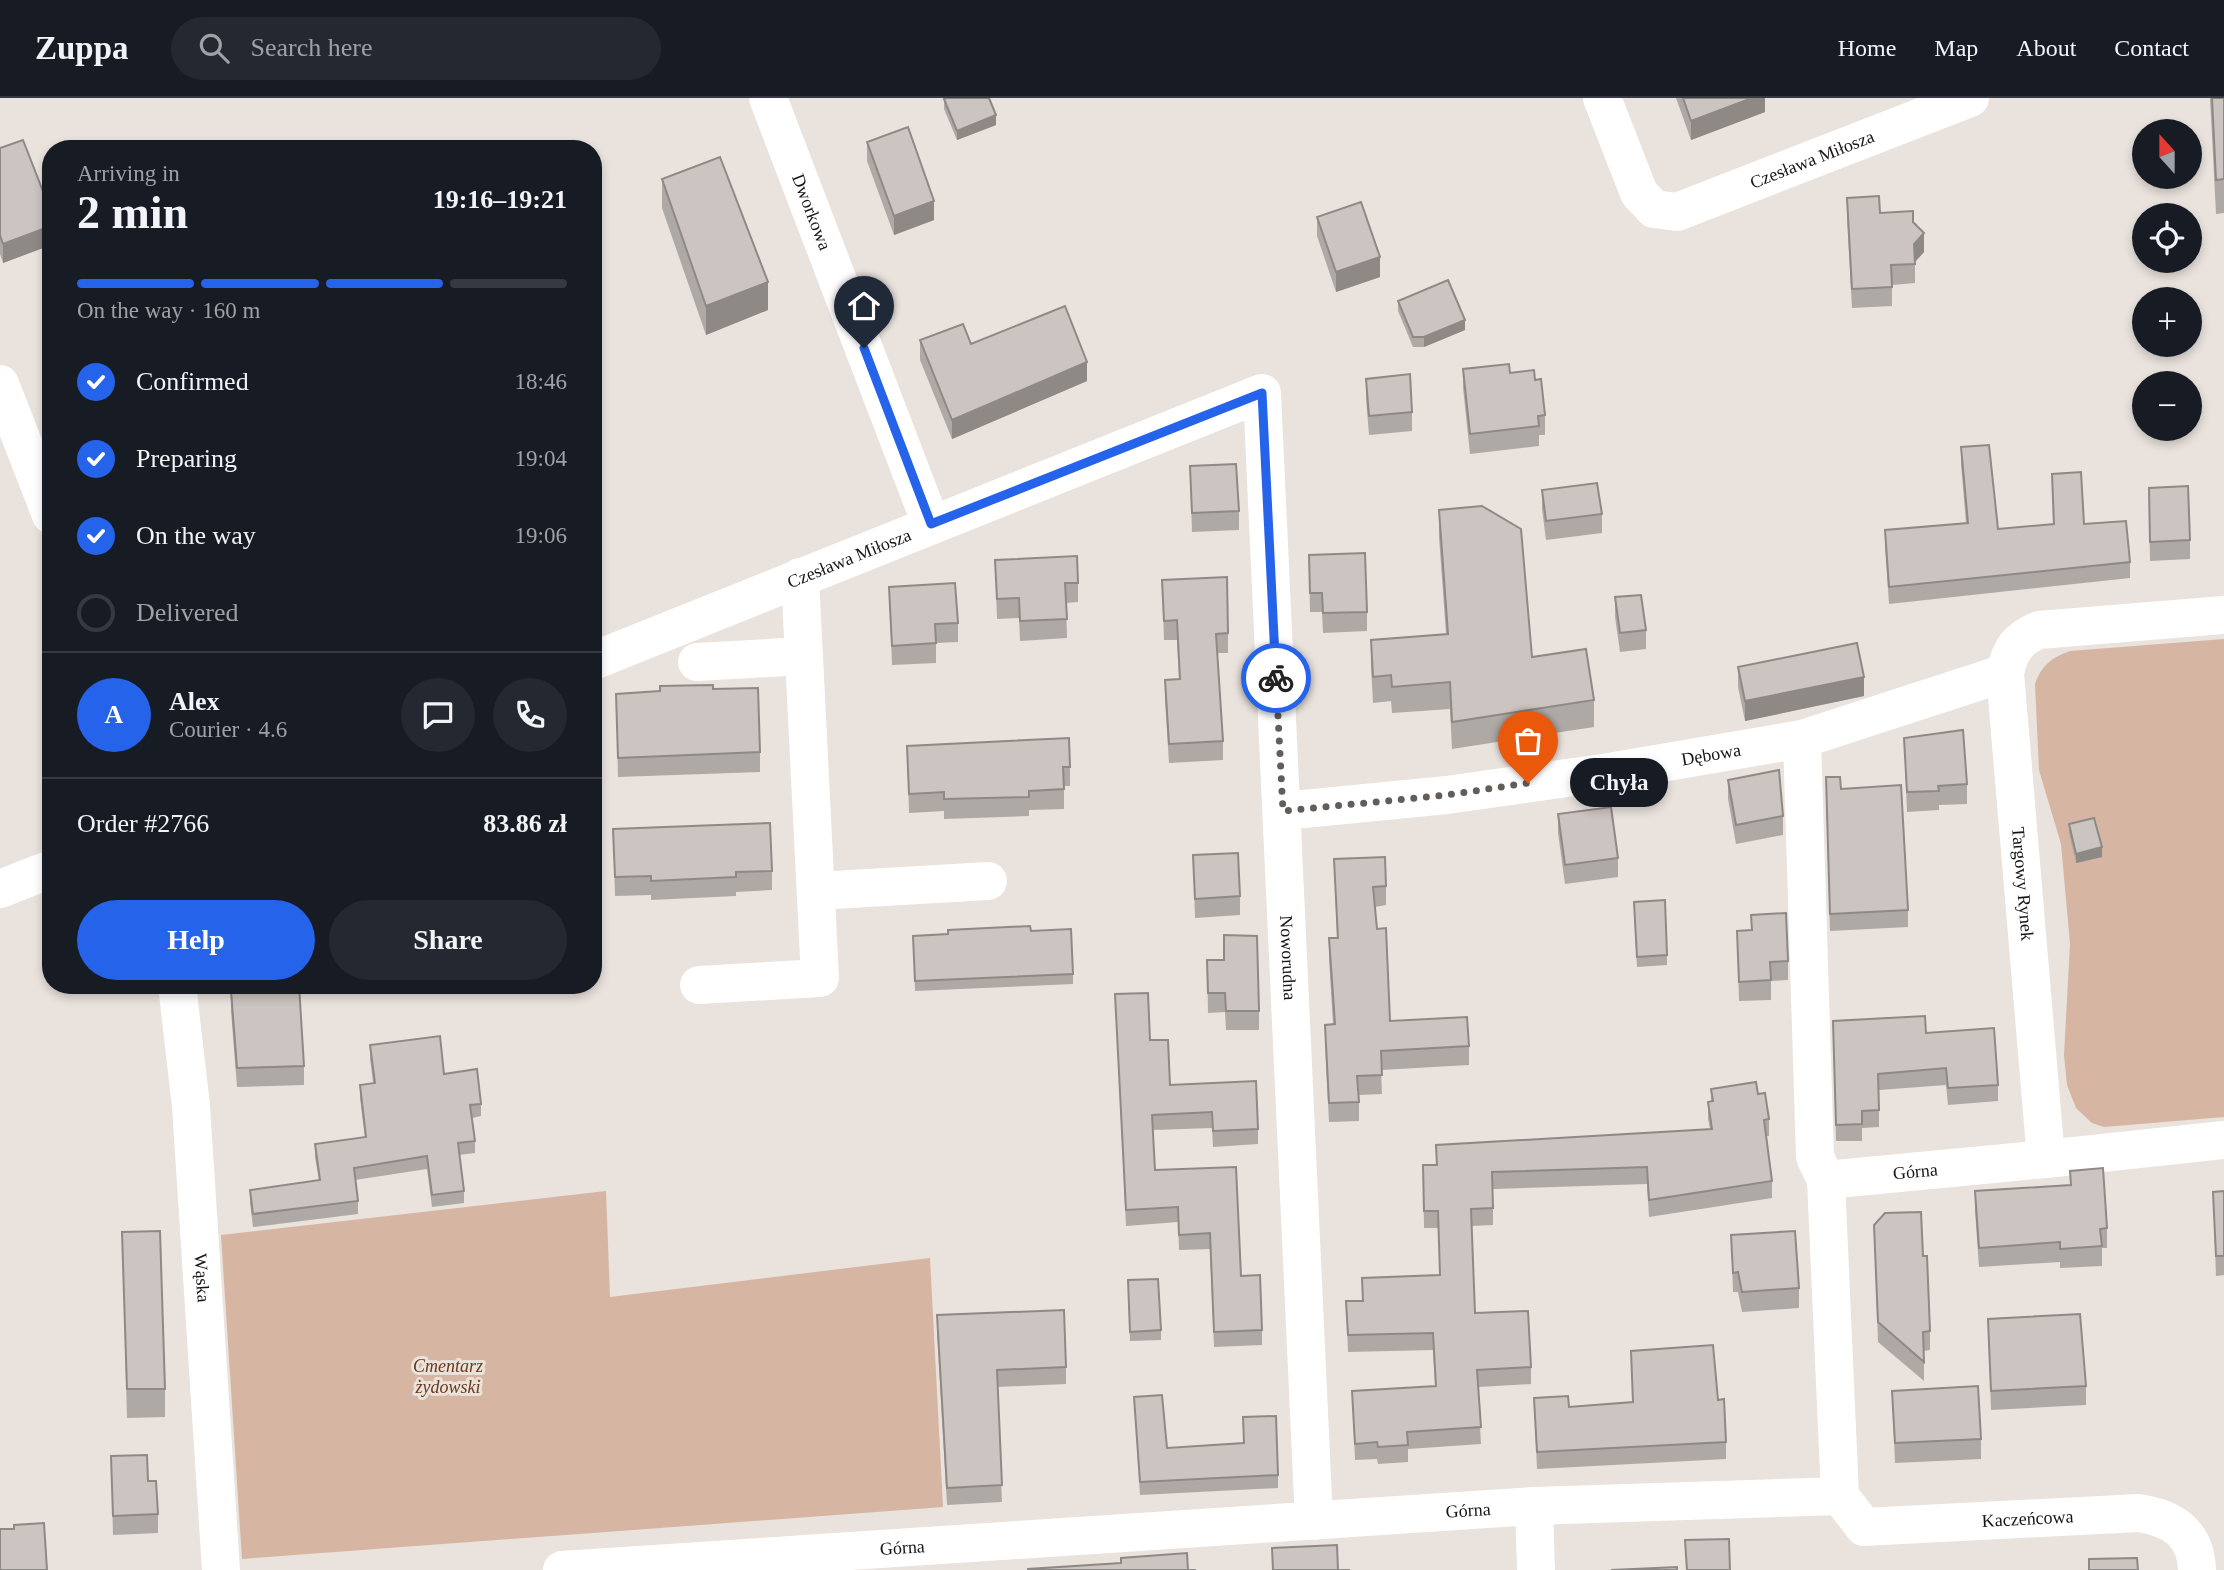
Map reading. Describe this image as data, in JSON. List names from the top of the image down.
{
  "streets": {
    "street": [
      "Czesława Miłosza",
      "Dworkowa",
      "Dębowa",
      "Targowy Rynek",
      "Noworudna",
      "Górna",
      "Wąska",
      "Kaczeńcowa"
    ]
  },
  "crossings": [
    ["Czesława Miłosza", "Dworkowa"],
    ["Czesława Miłosza", "Noworudna"],
    ["Dębowa", "Targowy Rynek"],
    ["Dębowa", "Noworudna"],
    ["Targowy Rynek", "Górna"],
    ["Noworudna", "Górna"],
    ["Górna", "Kaczeńcowa"]
  ],
  "parks": ["Cmentarz żydowski"],
  "places": ["Chyła"],
  "north": "top",
  "page": {
    "header": "Zuppa",
    "search": "Search here",
    "nav": [
      "Home",
      "Map",
      "About",
      "Contact"
    ],
    "map_buttons": ["+", "−"],
    "heading": ["2 min", "Arriving in", "19:16–19:21"],
    "panel": [
      "Alex",
      "Courier · 4.6",
      "Order #2766",
      "83.86 zł"
    ],
    "bar": "On the way · 160 m",
    "list": [
      ["Confirmed", "18:46"],
      ["Preparing", "19:04"],
      ["On the way", "19:06"],
      "Delivered"
    ],
    "round": "A",
    "bubble": "Chyła",
    "buttons": ["Help", "Share"]
  }
}
